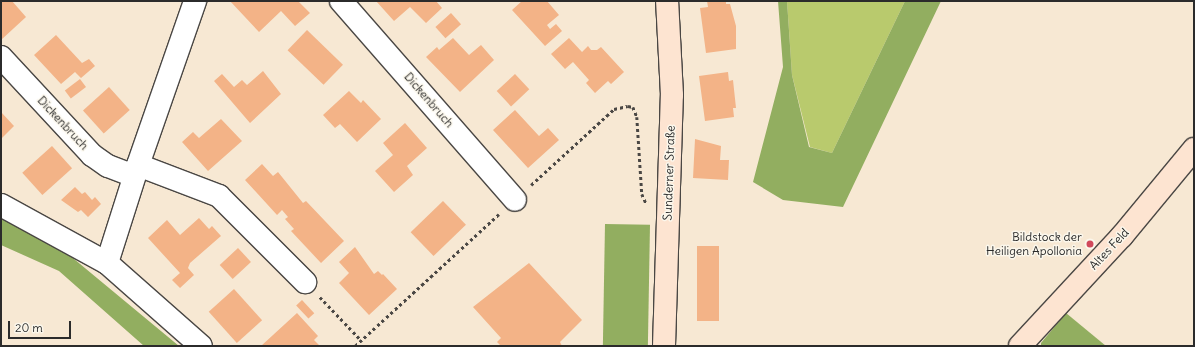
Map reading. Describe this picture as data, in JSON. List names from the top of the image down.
{
  "streets": {
    "main road": ["Sunderner Straße", "Altes Feld"],
    "street": ["Dickenbruch"]
  },
  "places": ["Bildstock der Heiligen Apollonia"],
  "scale_bar": "20 m"
}
